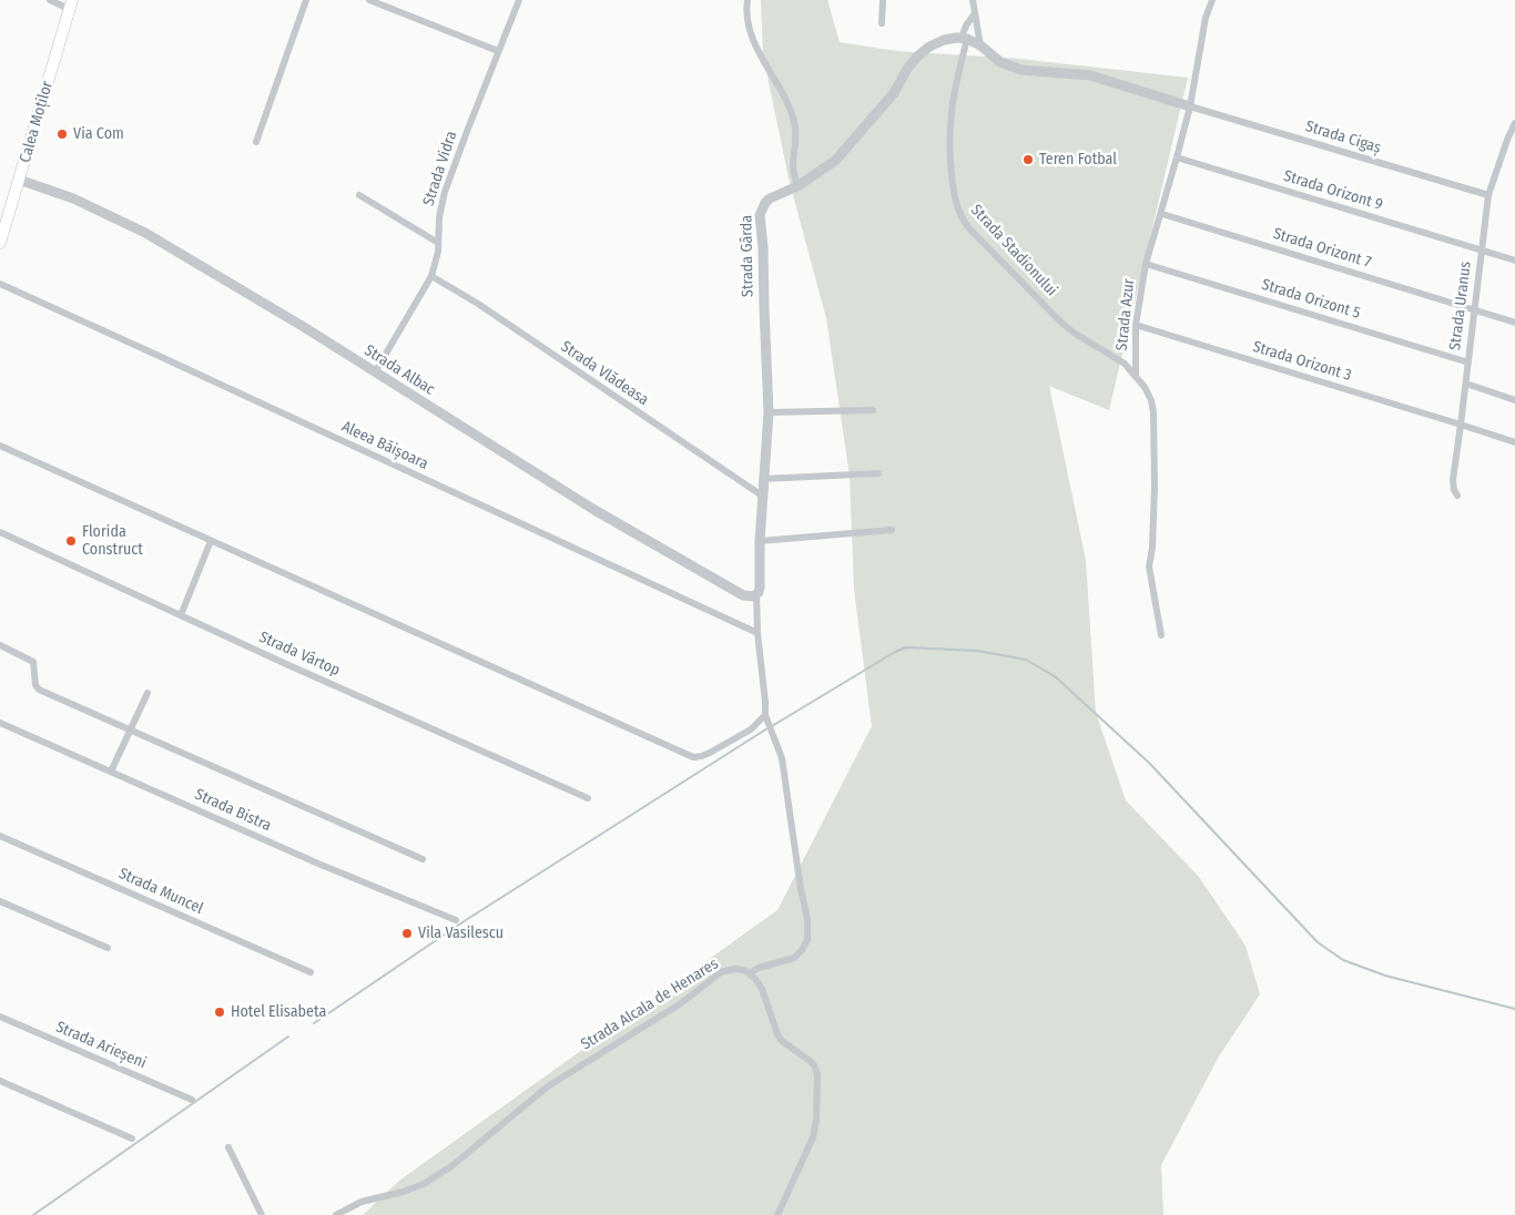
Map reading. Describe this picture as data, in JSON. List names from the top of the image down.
{
  "streets": {
    "main road": ["Calea Moților"],
    "street": [
      "Strada Cigaș",
      "Strada Vidra",
      "Strada Orizont 9",
      "Strada Orizont 7",
      "Strada Stadionului",
      "Strada Gârda",
      "Strada Orizont 5",
      "Strada Uranus",
      "Strada Azur",
      "Strada Orizont 3",
      "Strada Albac",
      "Strada Vlădeasa",
      "Aleea Băișoara",
      "Strada Vârtop",
      "Strada Bistra",
      "Strada Muncel",
      "Strada Alcala de Henares",
      "Strada Arieșeni"
    ]
  },
  "crossings": [
    ["Calea Moților", "Strada Albac"],
    ["Strada Cigaș", "Strada Uranus"],
    ["Strada Cigaș", "Strada Azur"],
    ["Strada Vidra", "Strada Albac"],
    ["Strada Vidra", "Strada Vlădeasa"],
    ["Strada Orizont 9", "Strada Uranus"],
    ["Strada Orizont 9", "Strada Azur"],
    ["Strada Orizont 7", "Strada Uranus"],
    ["Strada Orizont 7", "Strada Azur"],
    ["Strada Stadionului", "Strada Gârda"],
    ["Strada Stadionului", "Strada Azur"],
    ["Strada Gârda", "Strada Albac"],
    ["Strada Gârda", "Strada Vlădeasa"],
    ["Strada Gârda", "Aleea Băișoara"],
    ["Strada Gârda", "Strada Alcala de Henares"],
    ["Strada Orizont 5", "Strada Uranus"],
    ["Strada Orizont 5", "Strada Azur"],
    ["Strada Uranus", "Strada Orizont 3"],
    ["Strada Azur", "Strada Orizont 3"]
  ],
  "places": [
    "Via Com",
    "Teren Fotbal",
    "Florida Construct",
    "Vila Vasilescu",
    "Hotel Elisabeta"
  ]
}
